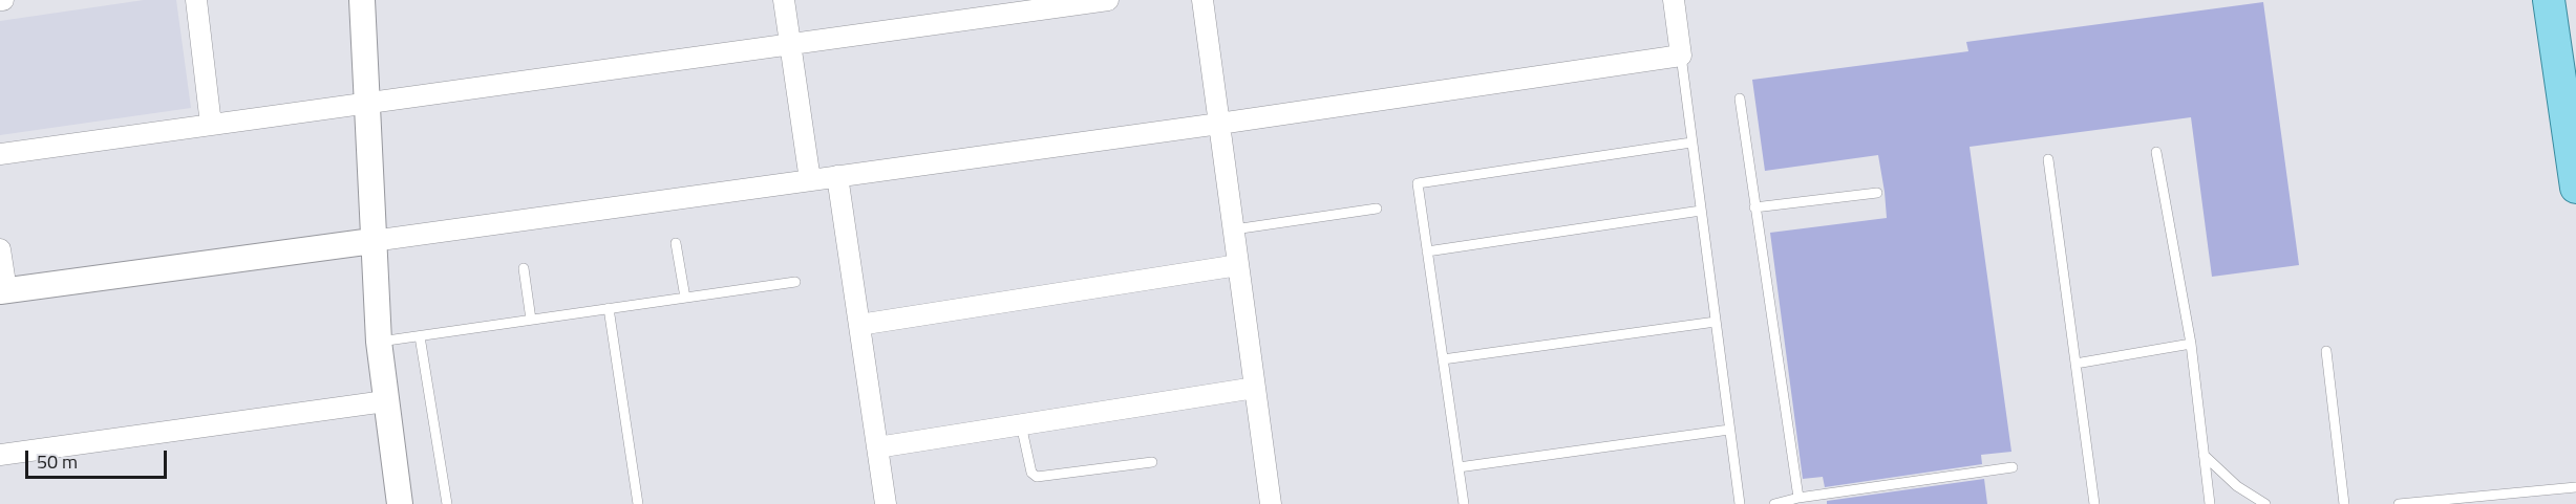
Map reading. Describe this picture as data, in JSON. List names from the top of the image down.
{
  "scale_bar": "50 m"
}
